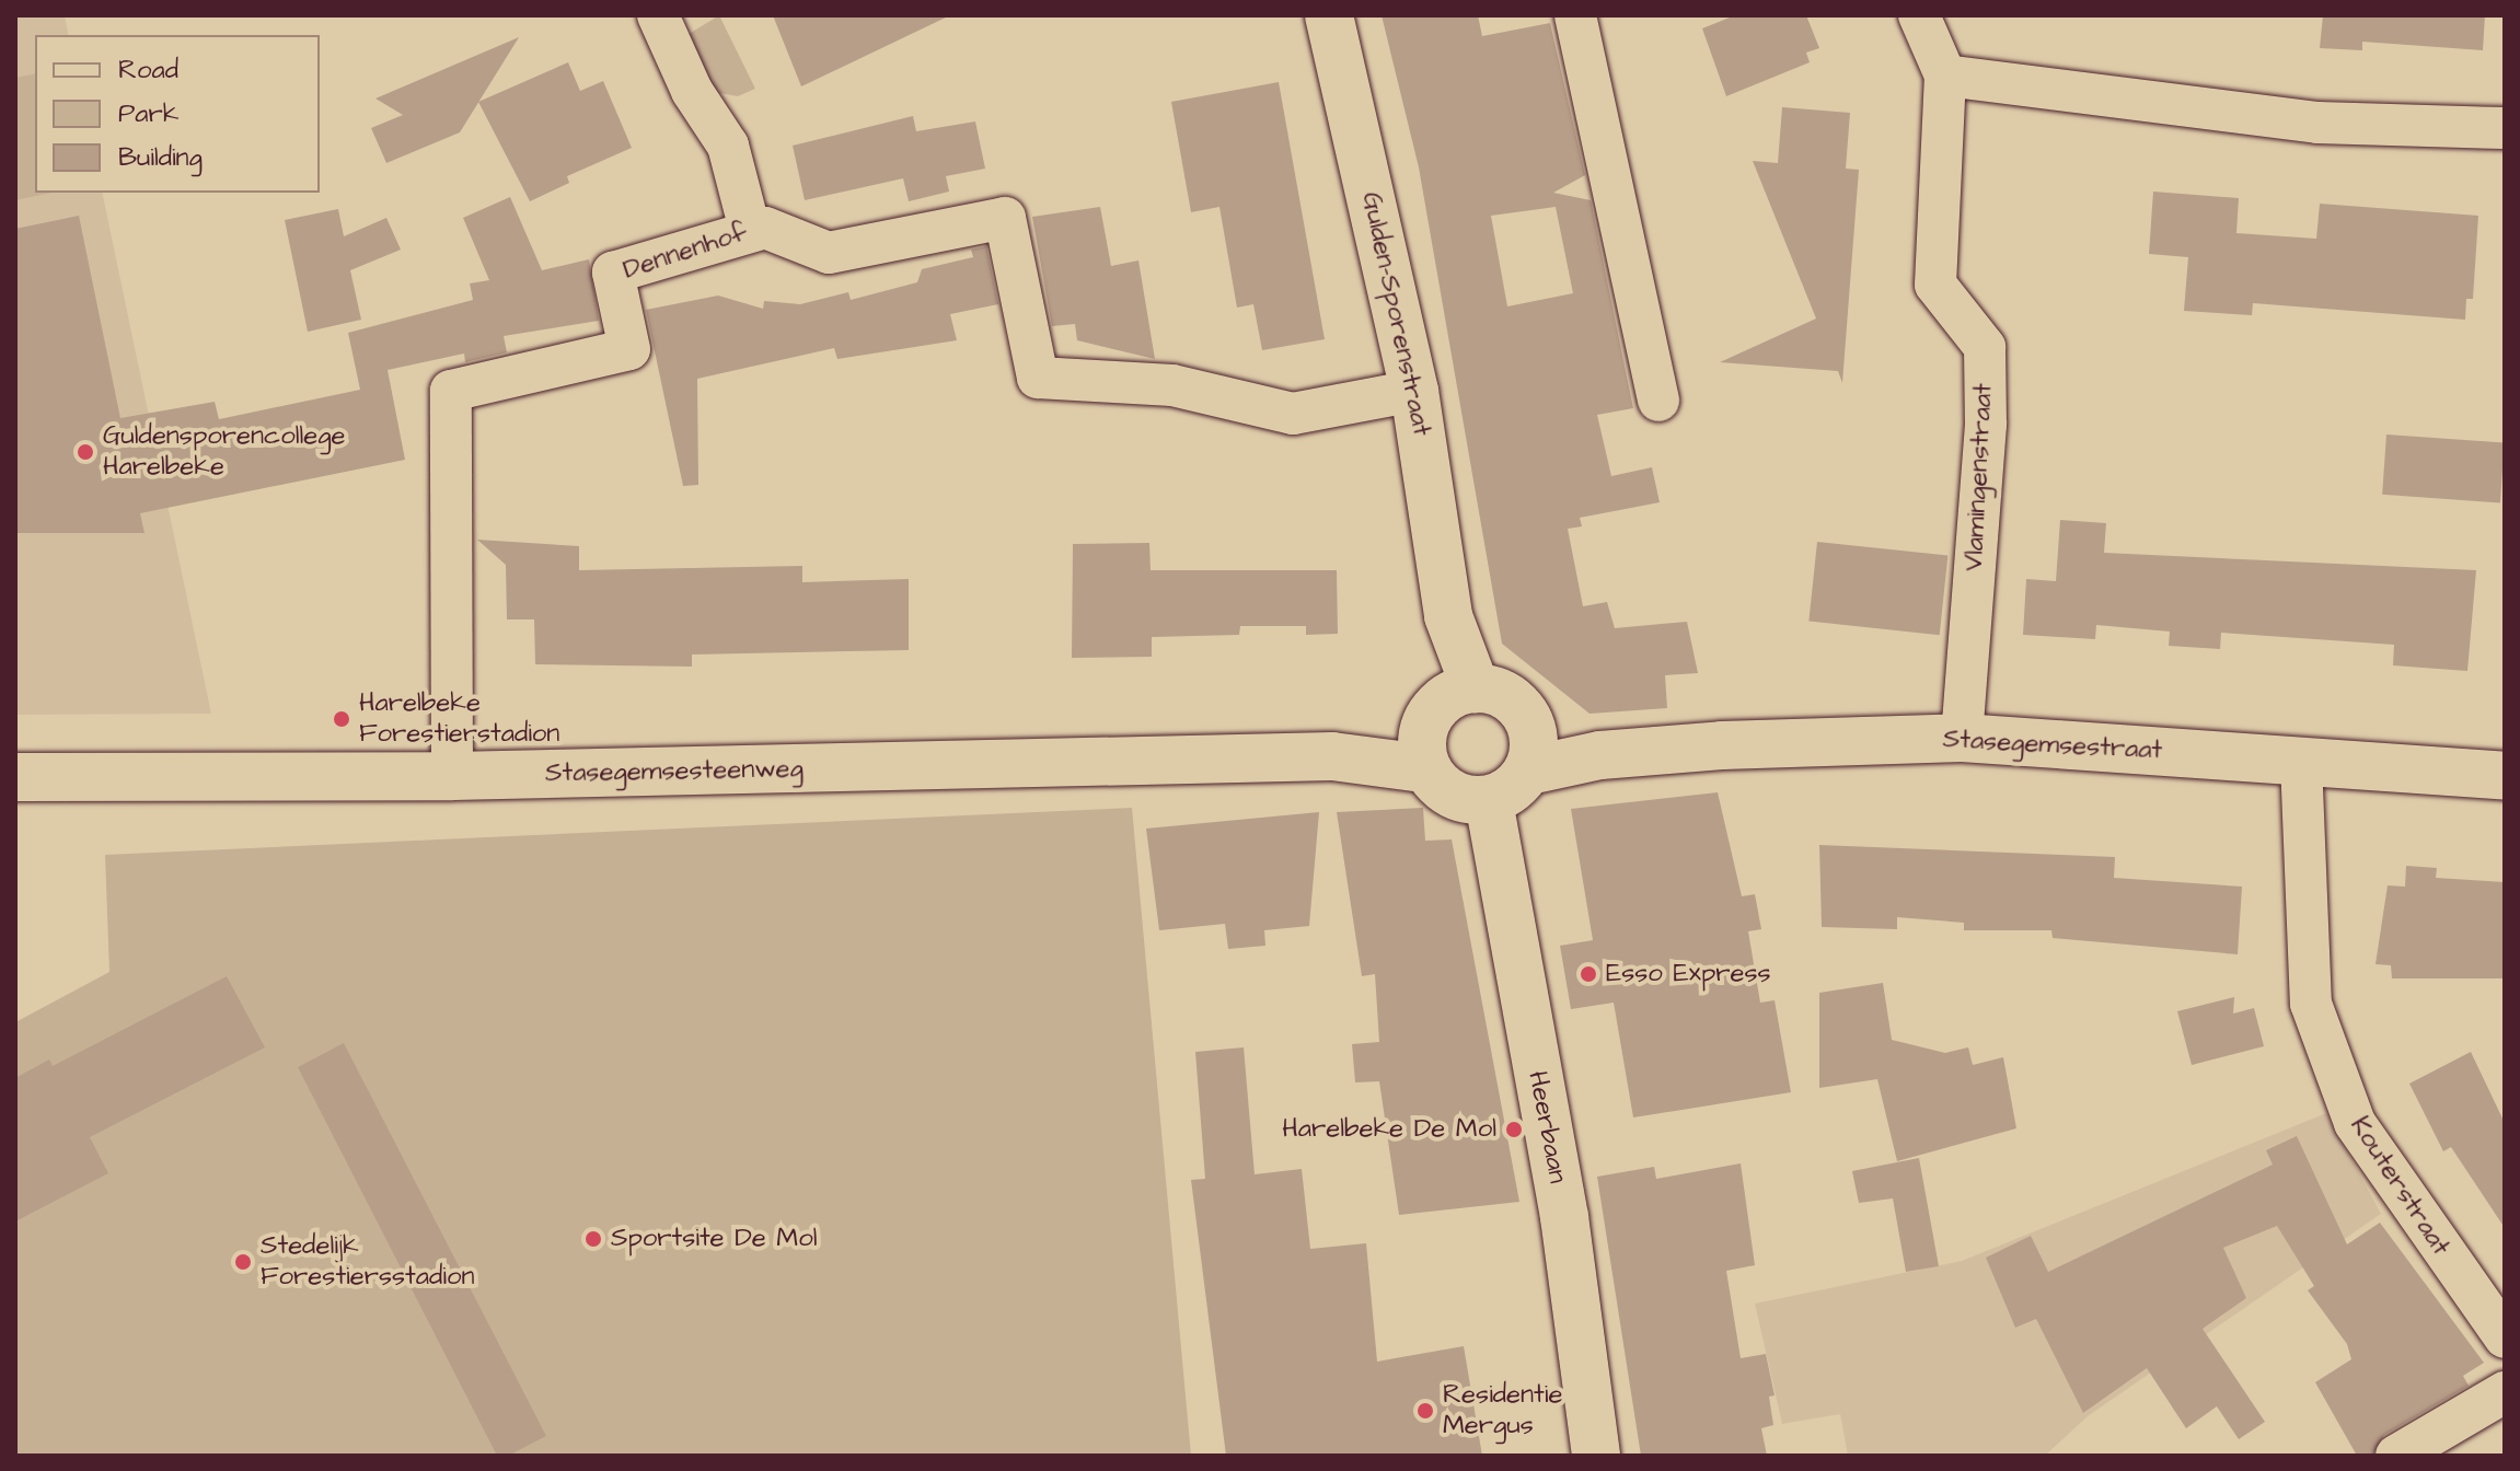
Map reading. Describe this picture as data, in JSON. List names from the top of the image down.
{
  "streets": {
    "street": [
      "Dennenhof",
      "Gulden-Sporenstraat",
      "Vlamingenstraat",
      "Stasegemsestraat",
      "Stasegemsesteenweg",
      "Heerbaan",
      "Kouterstraat"
    ]
  },
  "crossings": [
    ["Dennenhof", "Gulden-Sporenstraat"],
    ["Dennenhof", "Stasegemsesteenweg"],
    ["Gulden-Sporenstraat", "Stasegemsesteenweg"],
    ["Vlamingenstraat", "Stasegemsestraat"],
    ["Stasegemsestraat", "Kouterstraat"]
  ],
  "places": [
    "Guldensporencollege Harelbeke",
    "Harelbeke Forestierstadion",
    "Esso Express",
    "Harelbeke De Mol",
    "Sportsite De Mol",
    "Stedelijk Forestiersstadion",
    "Residentie Mergus"
  ],
  "legend": ["Road", "Park", "Building"]
}
